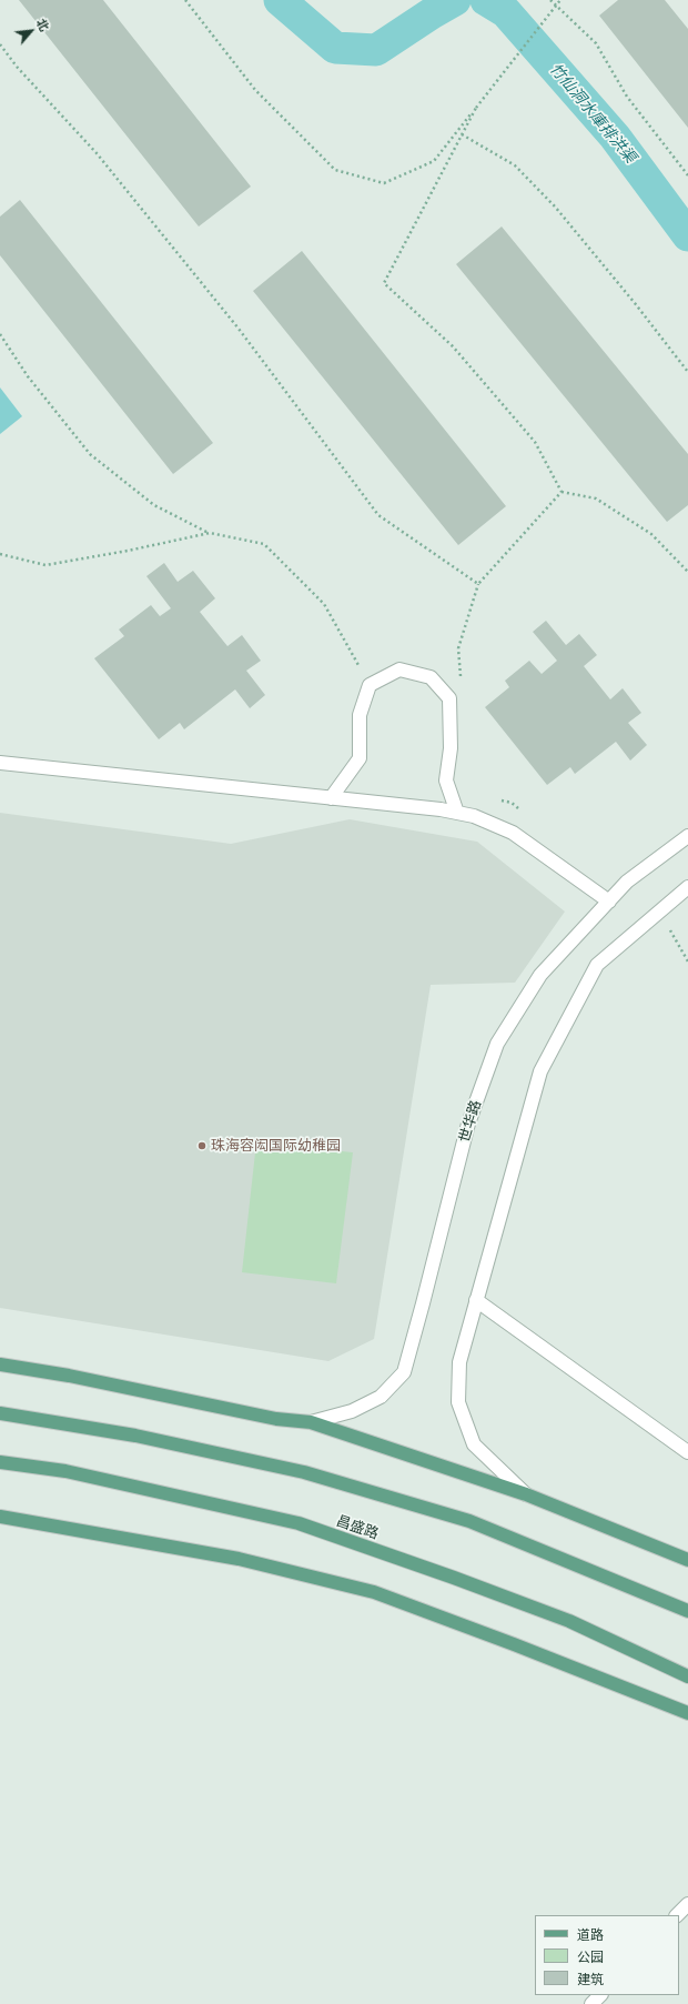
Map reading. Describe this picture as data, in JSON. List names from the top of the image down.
{
  "streets": {
    "main road": ["昌盛路"],
    "street": ["世华路"]
  },
  "water": ["竹仙洞水庫排洪渠"],
  "places": ["珠海容闳国际幼稚园"],
  "legend": ["道路", "公园", "建筑"],
  "north": "top right"
}
